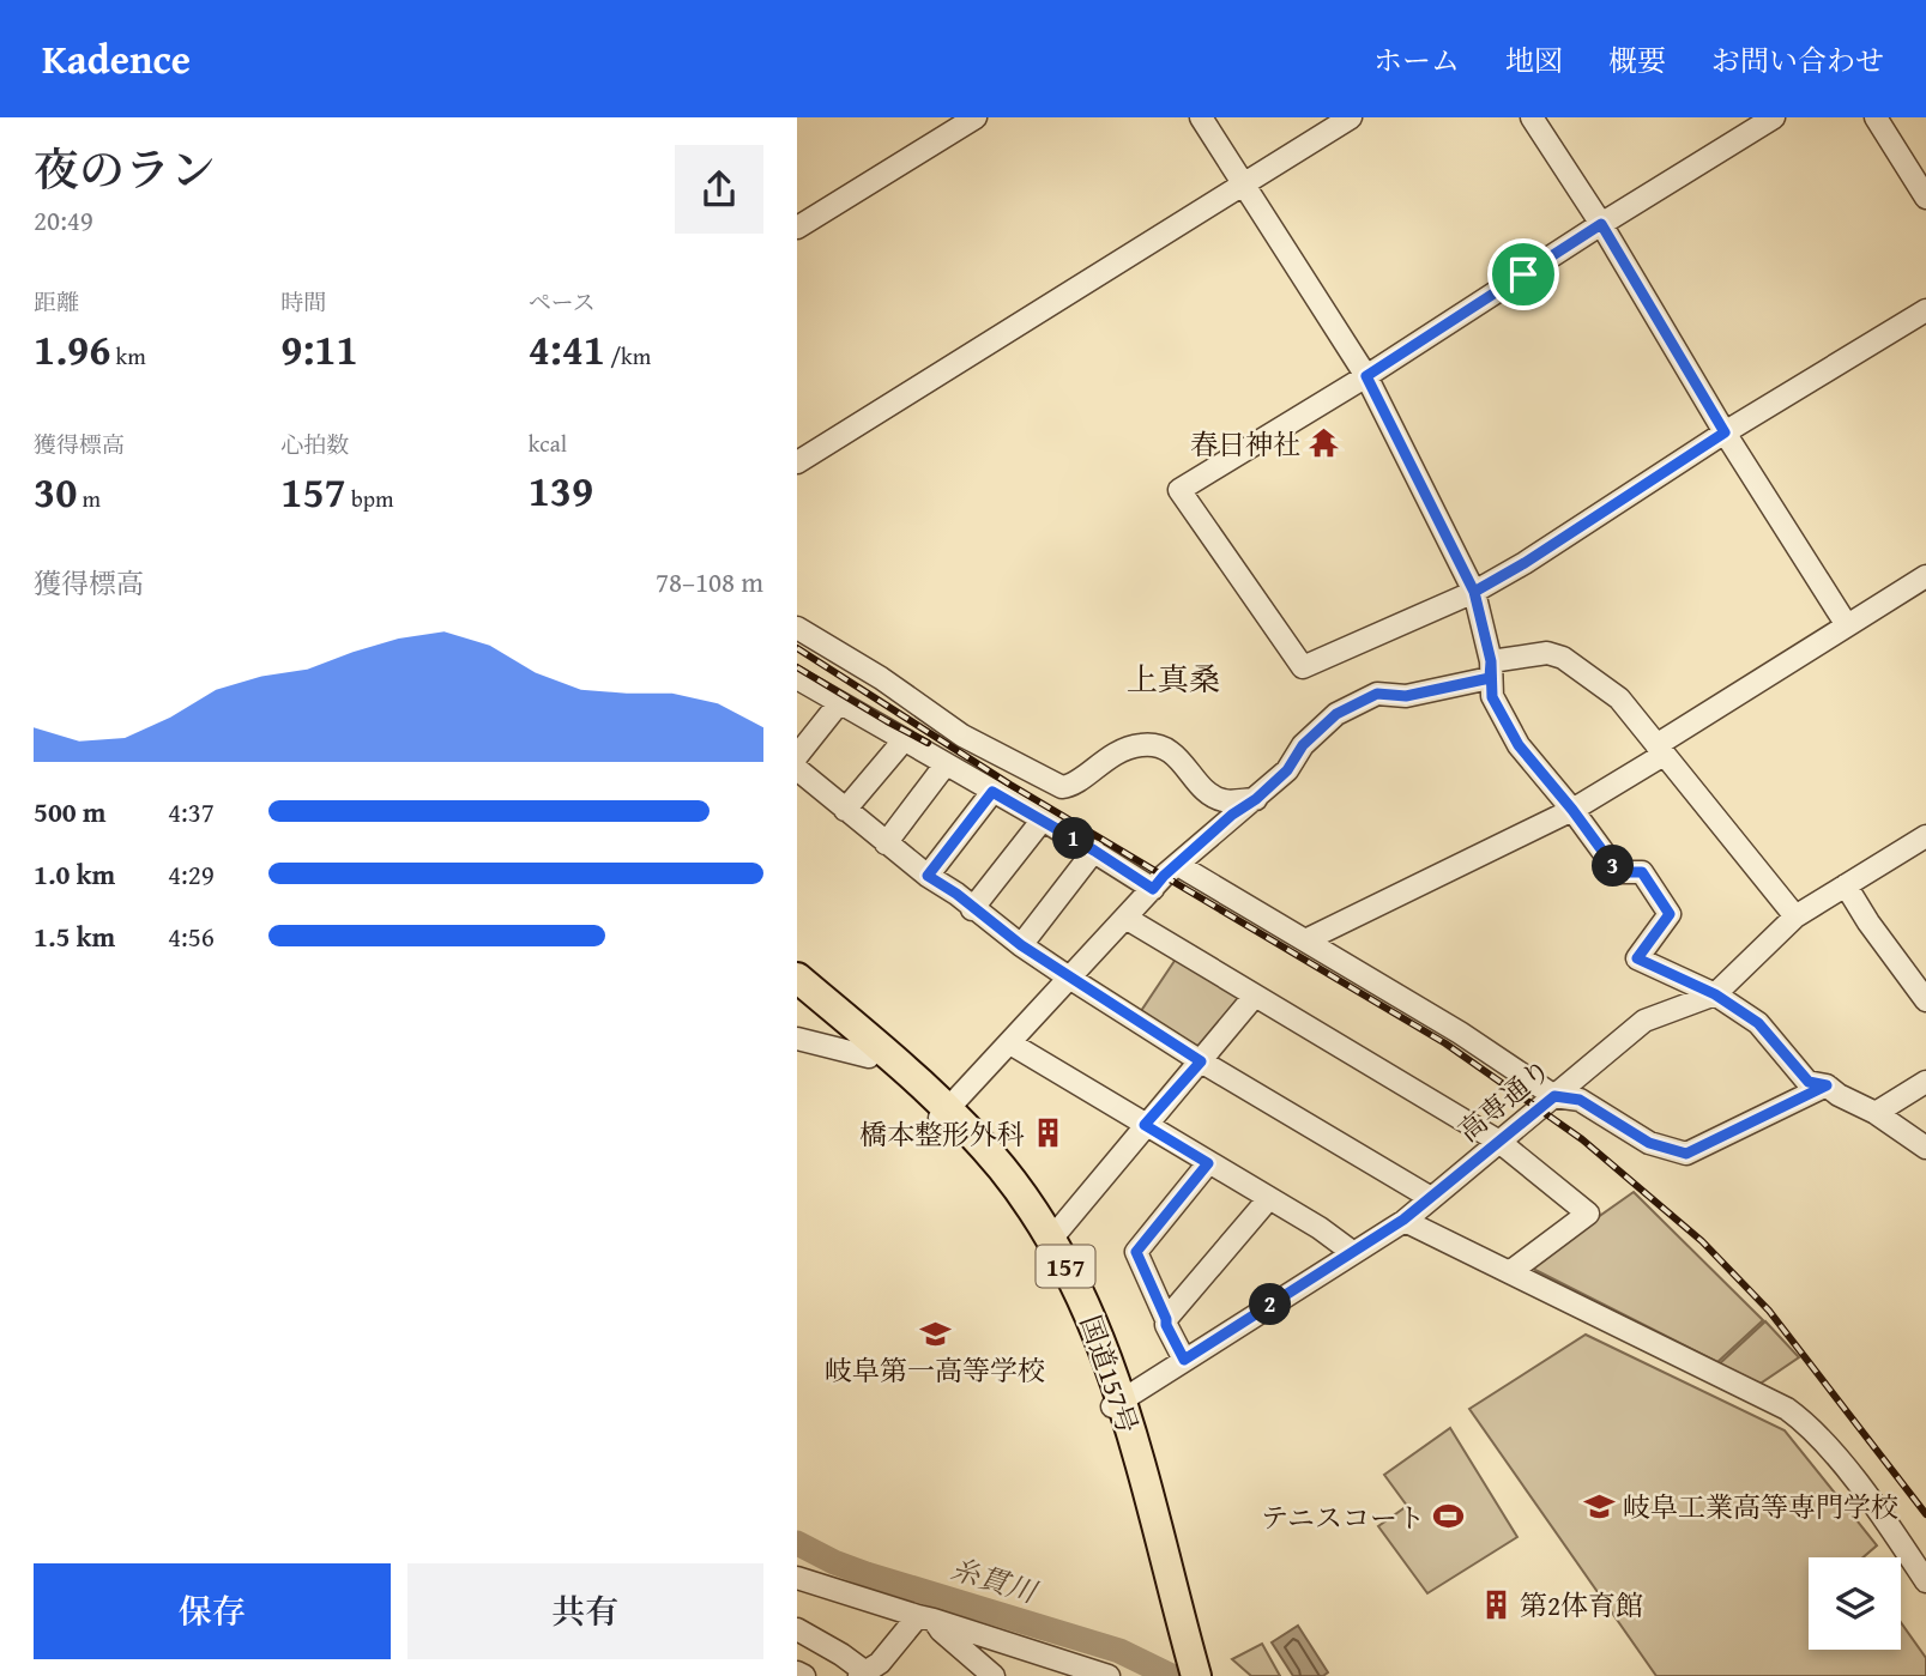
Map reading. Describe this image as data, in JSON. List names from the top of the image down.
{
  "streets": {
    "highway": ["157", "国道157号"],
    "street": ["高専通り"]
  },
  "crossings": [
    ["高専通り", "国道157号"]
  ],
  "districts": ["上真桑"],
  "water": ["糸貫川"],
  "places": {
    "temple": ["春日神社"],
    "building": ["橋本整形外科", "第2体育館"],
    "school or university": ["岐阜第一高等学校", "岐阜工業高等専門学校"],
    "sports": ["テニスコート"]
  },
  "page": {
    "header": "Kadence",
    "nav": [
      "ホーム",
      "地図",
      "概要",
      "お問い合わせ"
    ],
    "heading": ["夜のラン", "20:49"],
    "stats": [
      ["距離", "1.96 km"],
      ["時間", "9:11"],
      ["ペース", "4:41 /km"],
      ["獲得標高", "30 m"],
      ["心拍数", "157 bpm"],
      ["kcal", "139"]
    ],
    "chart": ["獲得標高", "78–108 m"],
    "list": [
      {
        "name": "500 m",
        "note": "4:37"
      },
      {
        "name": "1.0 km",
        "note": "4:29"
      },
      {
        "name": "1.5 km",
        "note": "4:56"
      }
    ],
    "pins": ["1", "3", "2"],
    "buttons": ["保存", "共有"]
  }
}
